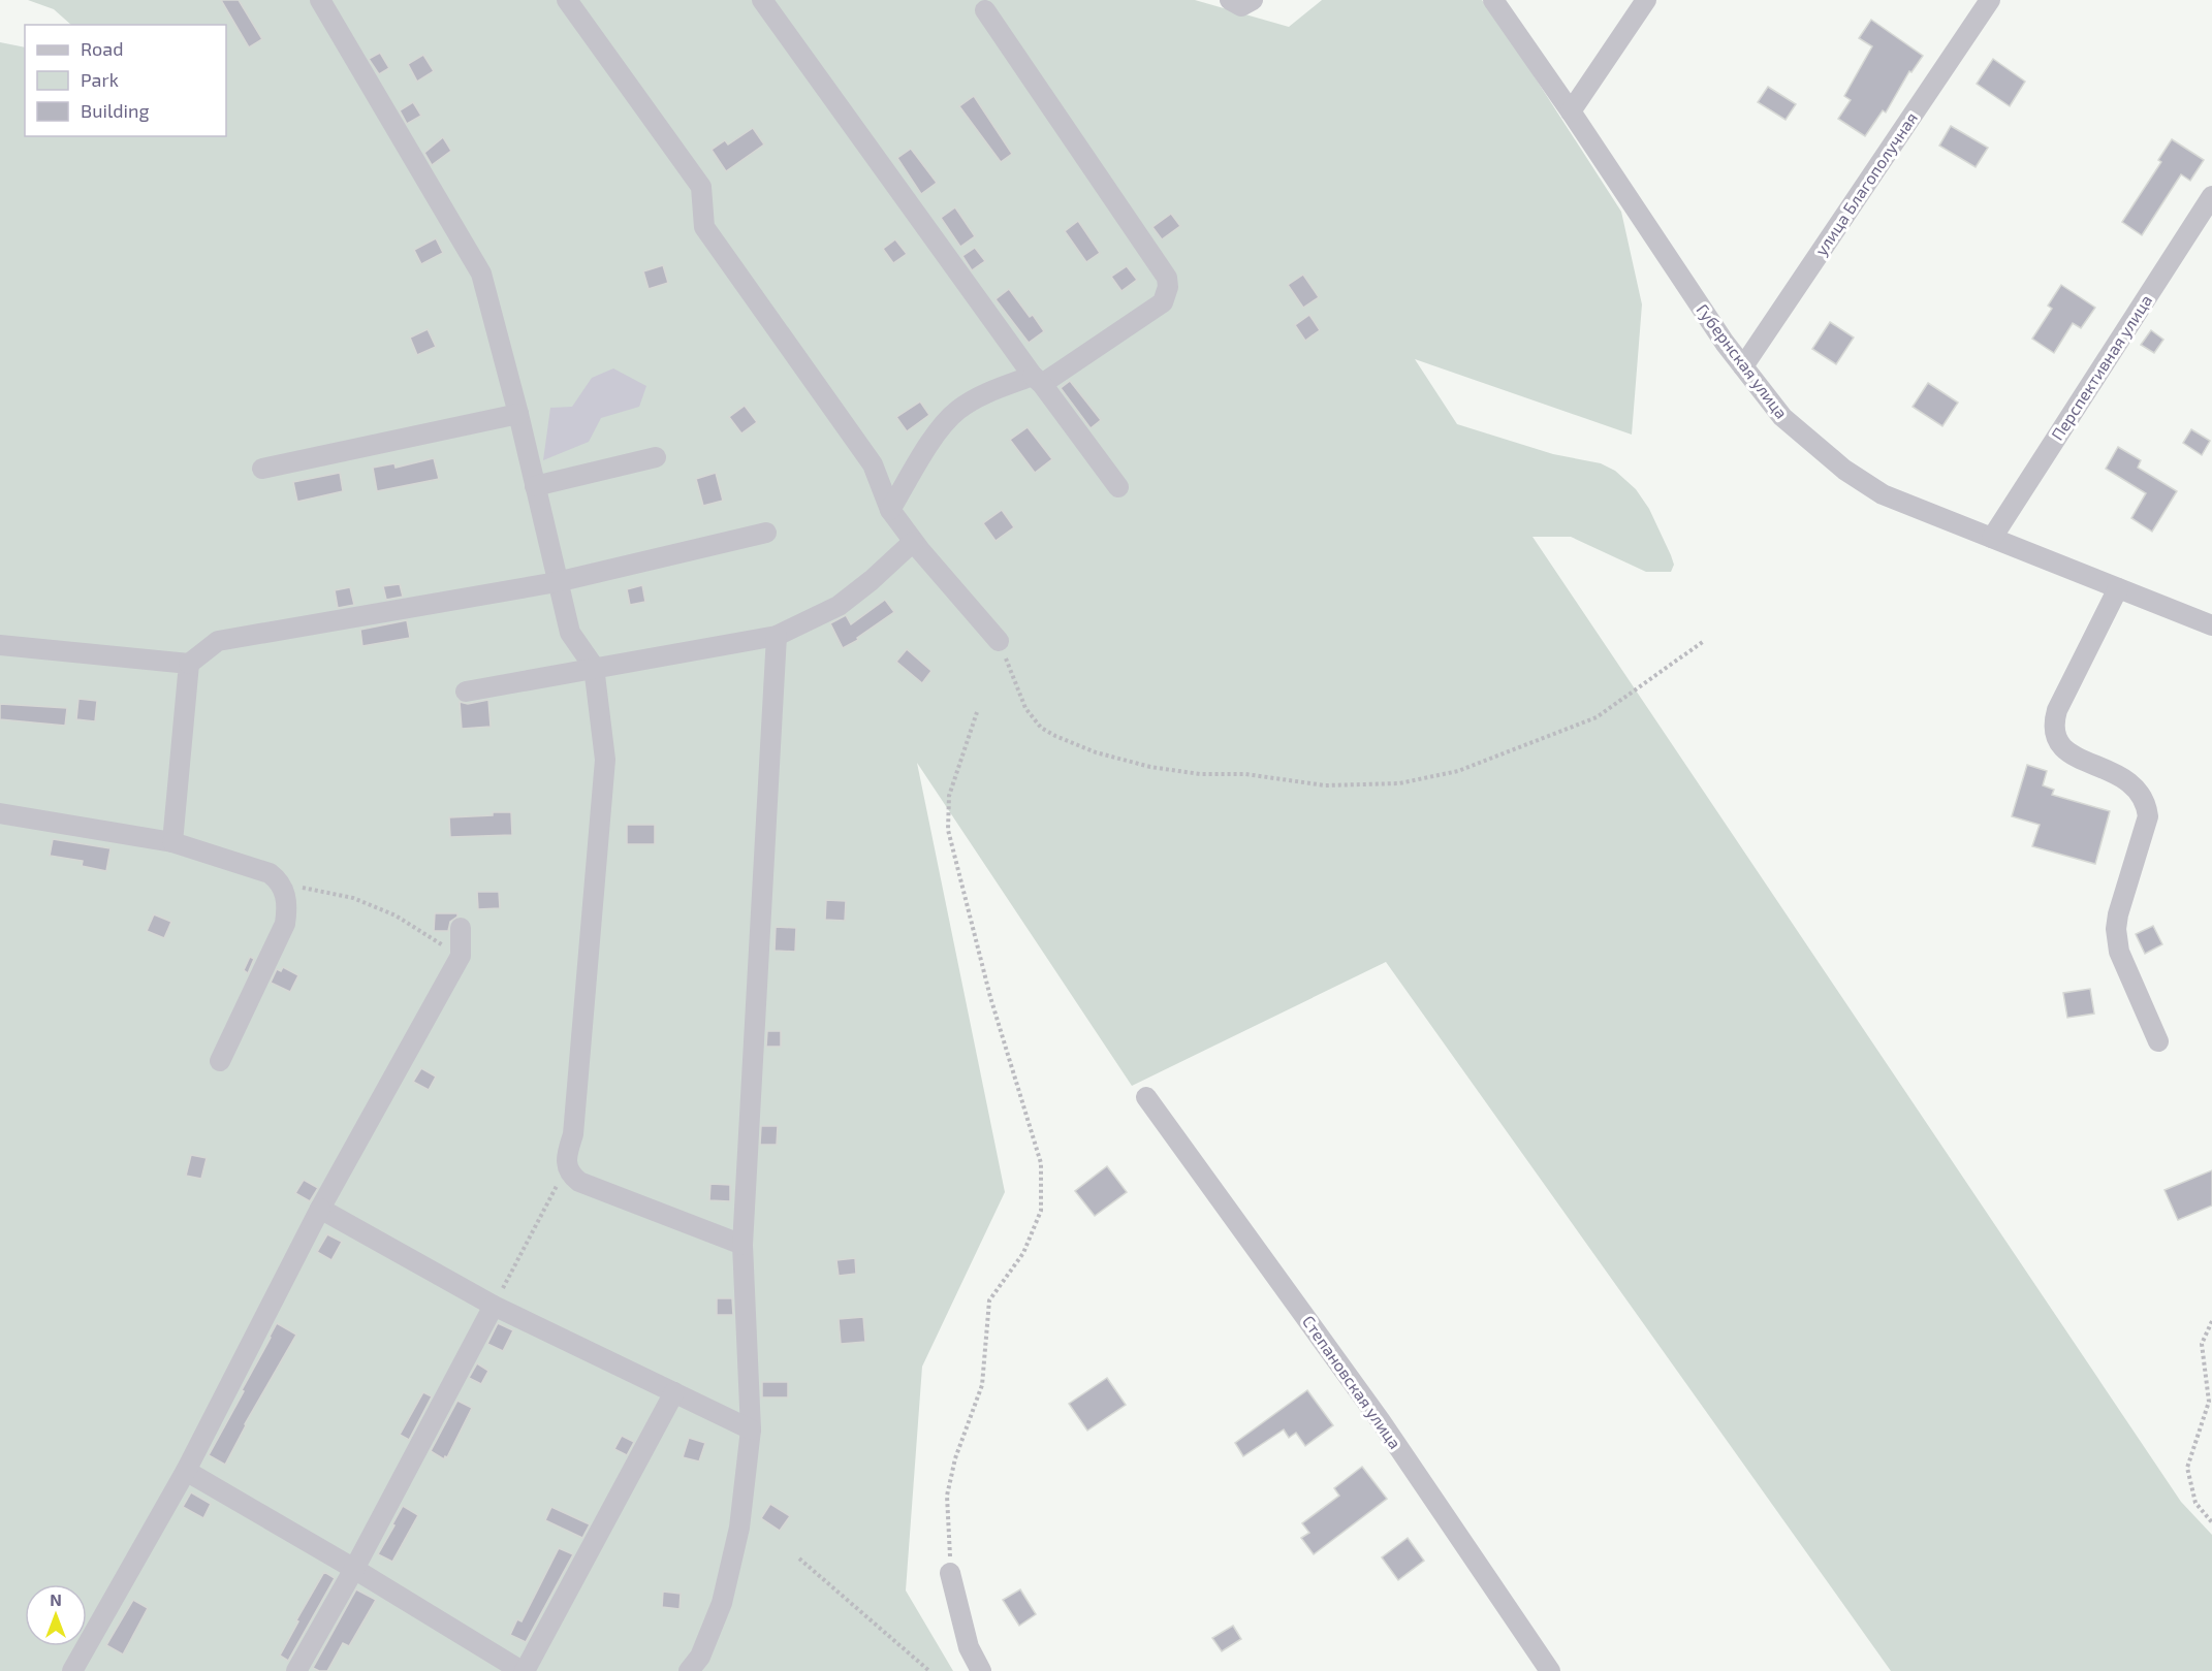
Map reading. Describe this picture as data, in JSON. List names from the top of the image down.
{
  "streets": {
    "street": [
      "улица Благополучная",
      "Губернская улица",
      "Перспективная улица",
      "Степановская улица"
    ]
  },
  "crossings": [
    ["улица Благополучная", "Губернская улица"],
    ["Губернская улица", "Перспективная улица"]
  ],
  "legend": ["Road", "Park", "Building"],
  "north": "top"
}
